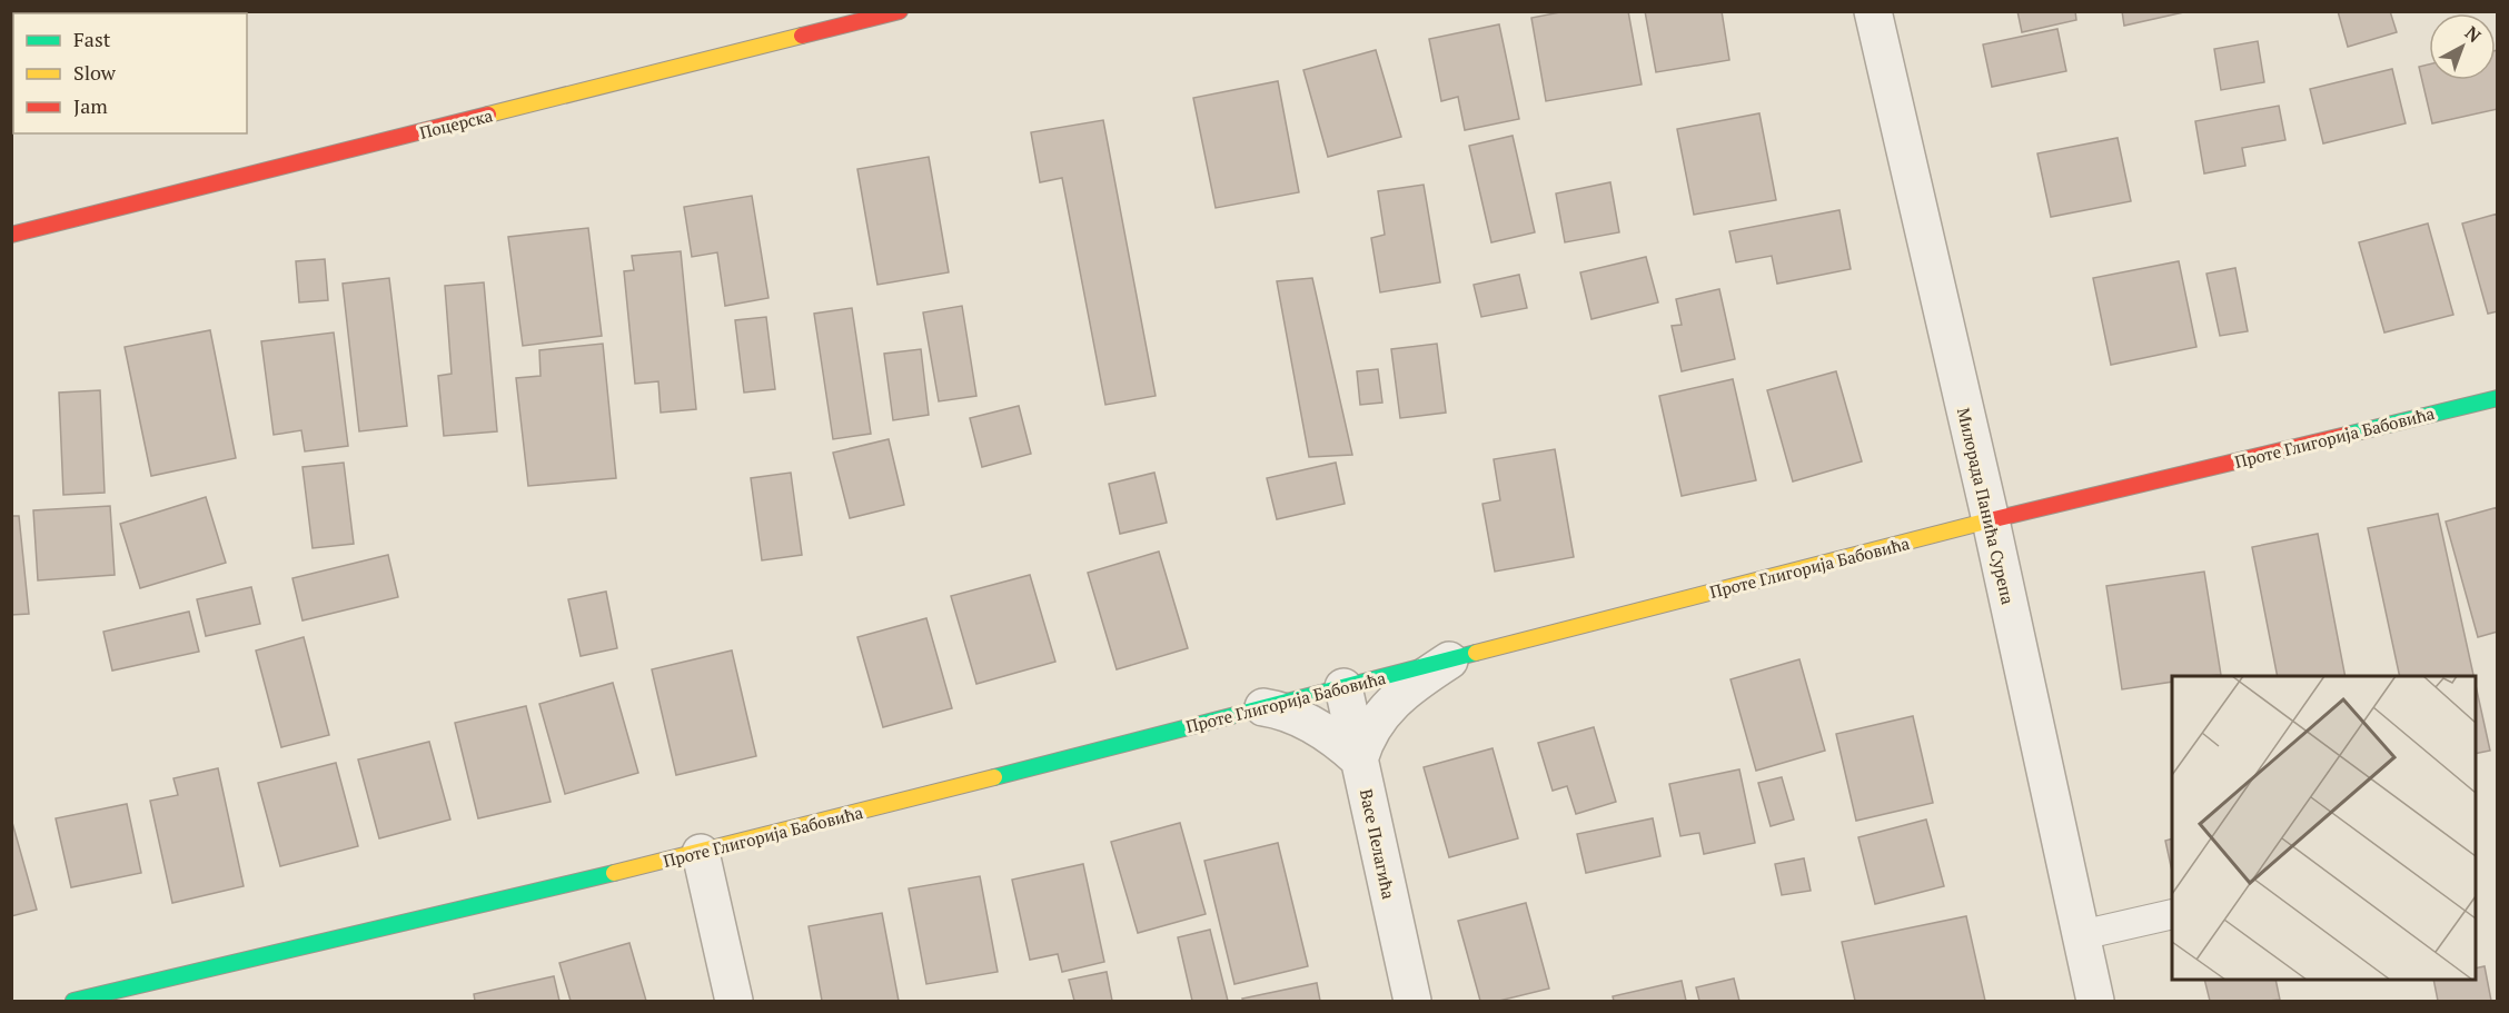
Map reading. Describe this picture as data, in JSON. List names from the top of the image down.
{
  "streets": {
    "street": [
      "Поцерска",
      "Проте Глигорија Бабовића",
      "Милорада Панића Сурепа",
      "Васе Пелагића"
    ]
  },
  "crossings": [
    ["Проте Глигорија Бабовића", "Милорада Панића Сурепа"],
    ["Проте Глигорија Бабовића", "Васе Пелагића"]
  ],
  "legend": ["Fast", "Slow", "Jam"],
  "north": "top right"
}
